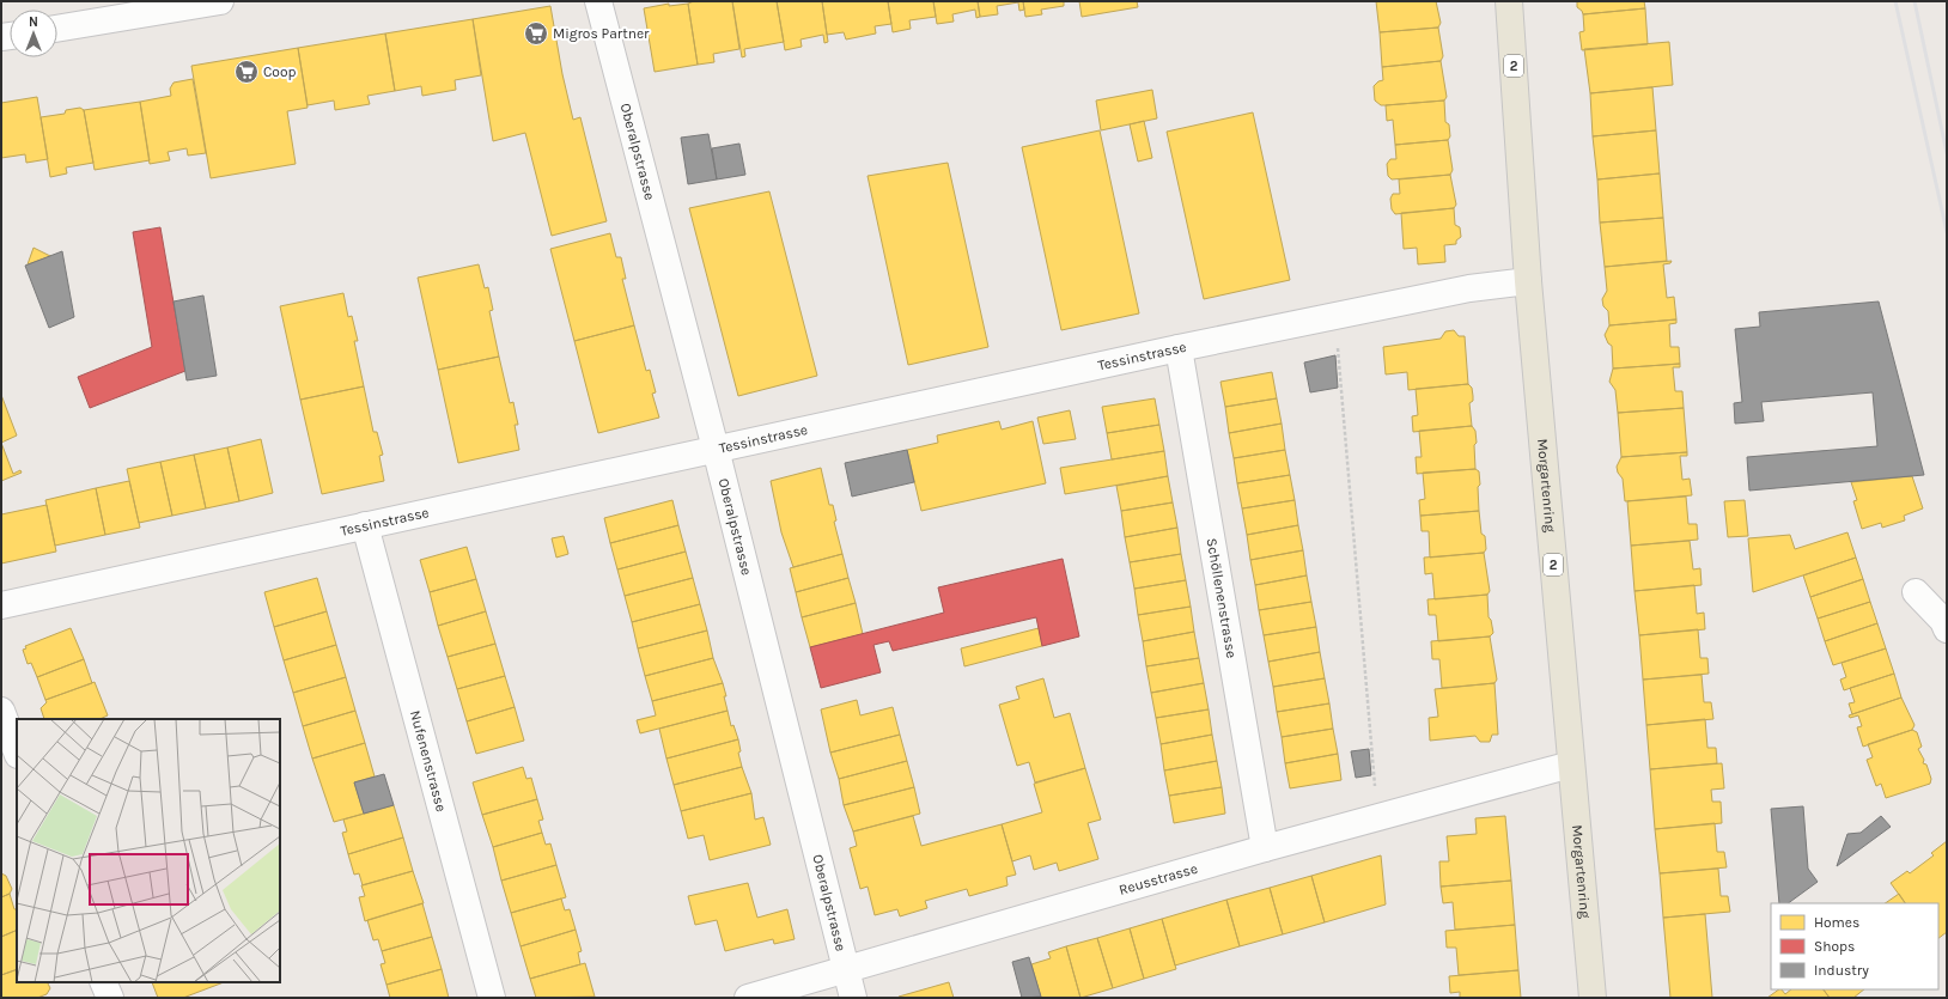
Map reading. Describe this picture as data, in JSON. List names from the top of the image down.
{
  "streets": {
    "main road": ["2", "Morgartenring"],
    "street": [
      "Oberalpstrasse",
      "Tessinstrasse",
      "Schöllenenstrasse",
      "Nufenenstrasse",
      "Reusstrasse"
    ]
  },
  "crossings": [
    ["Oberalpstrasse", "Tessinstrasse"],
    ["Oberalpstrasse", "Reusstrasse"],
    ["Tessinstrasse", "Morgartenring"],
    ["Tessinstrasse", "Schöllenenstrasse"],
    ["Tessinstrasse", "Nufenenstrasse"],
    ["Morgartenring", "Reusstrasse"],
    ["Schöllenenstrasse", "Reusstrasse"]
  ],
  "places": {
    "supermarket": ["Migros Partner", "Coop"]
  },
  "legend": ["Homes", "Shops", "Industry"],
  "north": "top"
}
